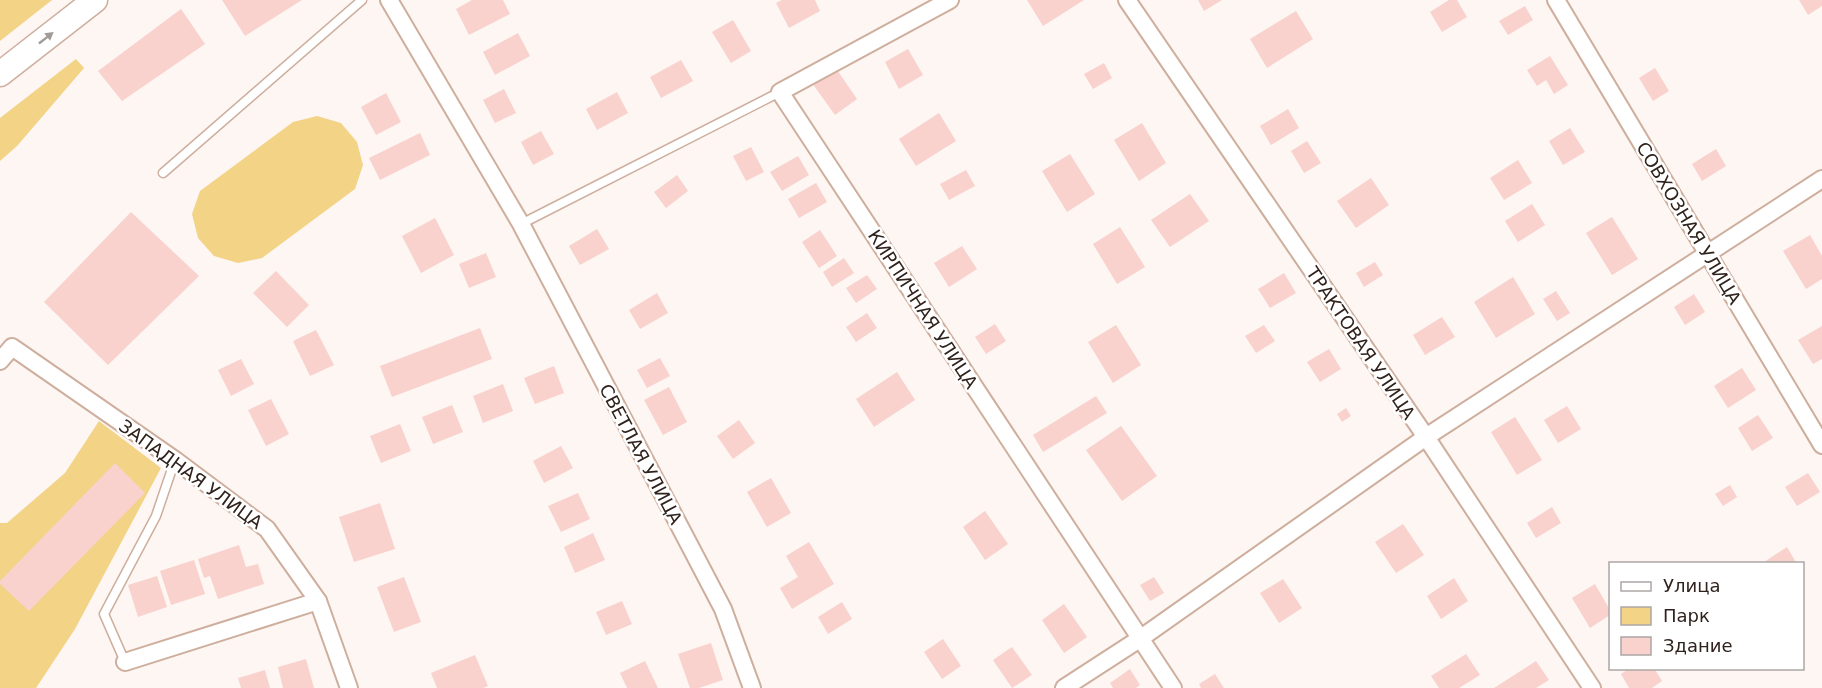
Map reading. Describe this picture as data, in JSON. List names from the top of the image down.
{
  "streets": {
    "street": [
      "СОВХОЗНАЯ УЛИЦА",
      "КИРПИЧНАЯ УЛИЦА",
      "ТРАКТОВАЯ УЛИЦА",
      "СВЕТЛАЯ УЛИЦА",
      "ЗАПАДНАЯ УЛИЦА"
    ]
  },
  "legend": ["Улица", "Парк", "Здание"]
}
